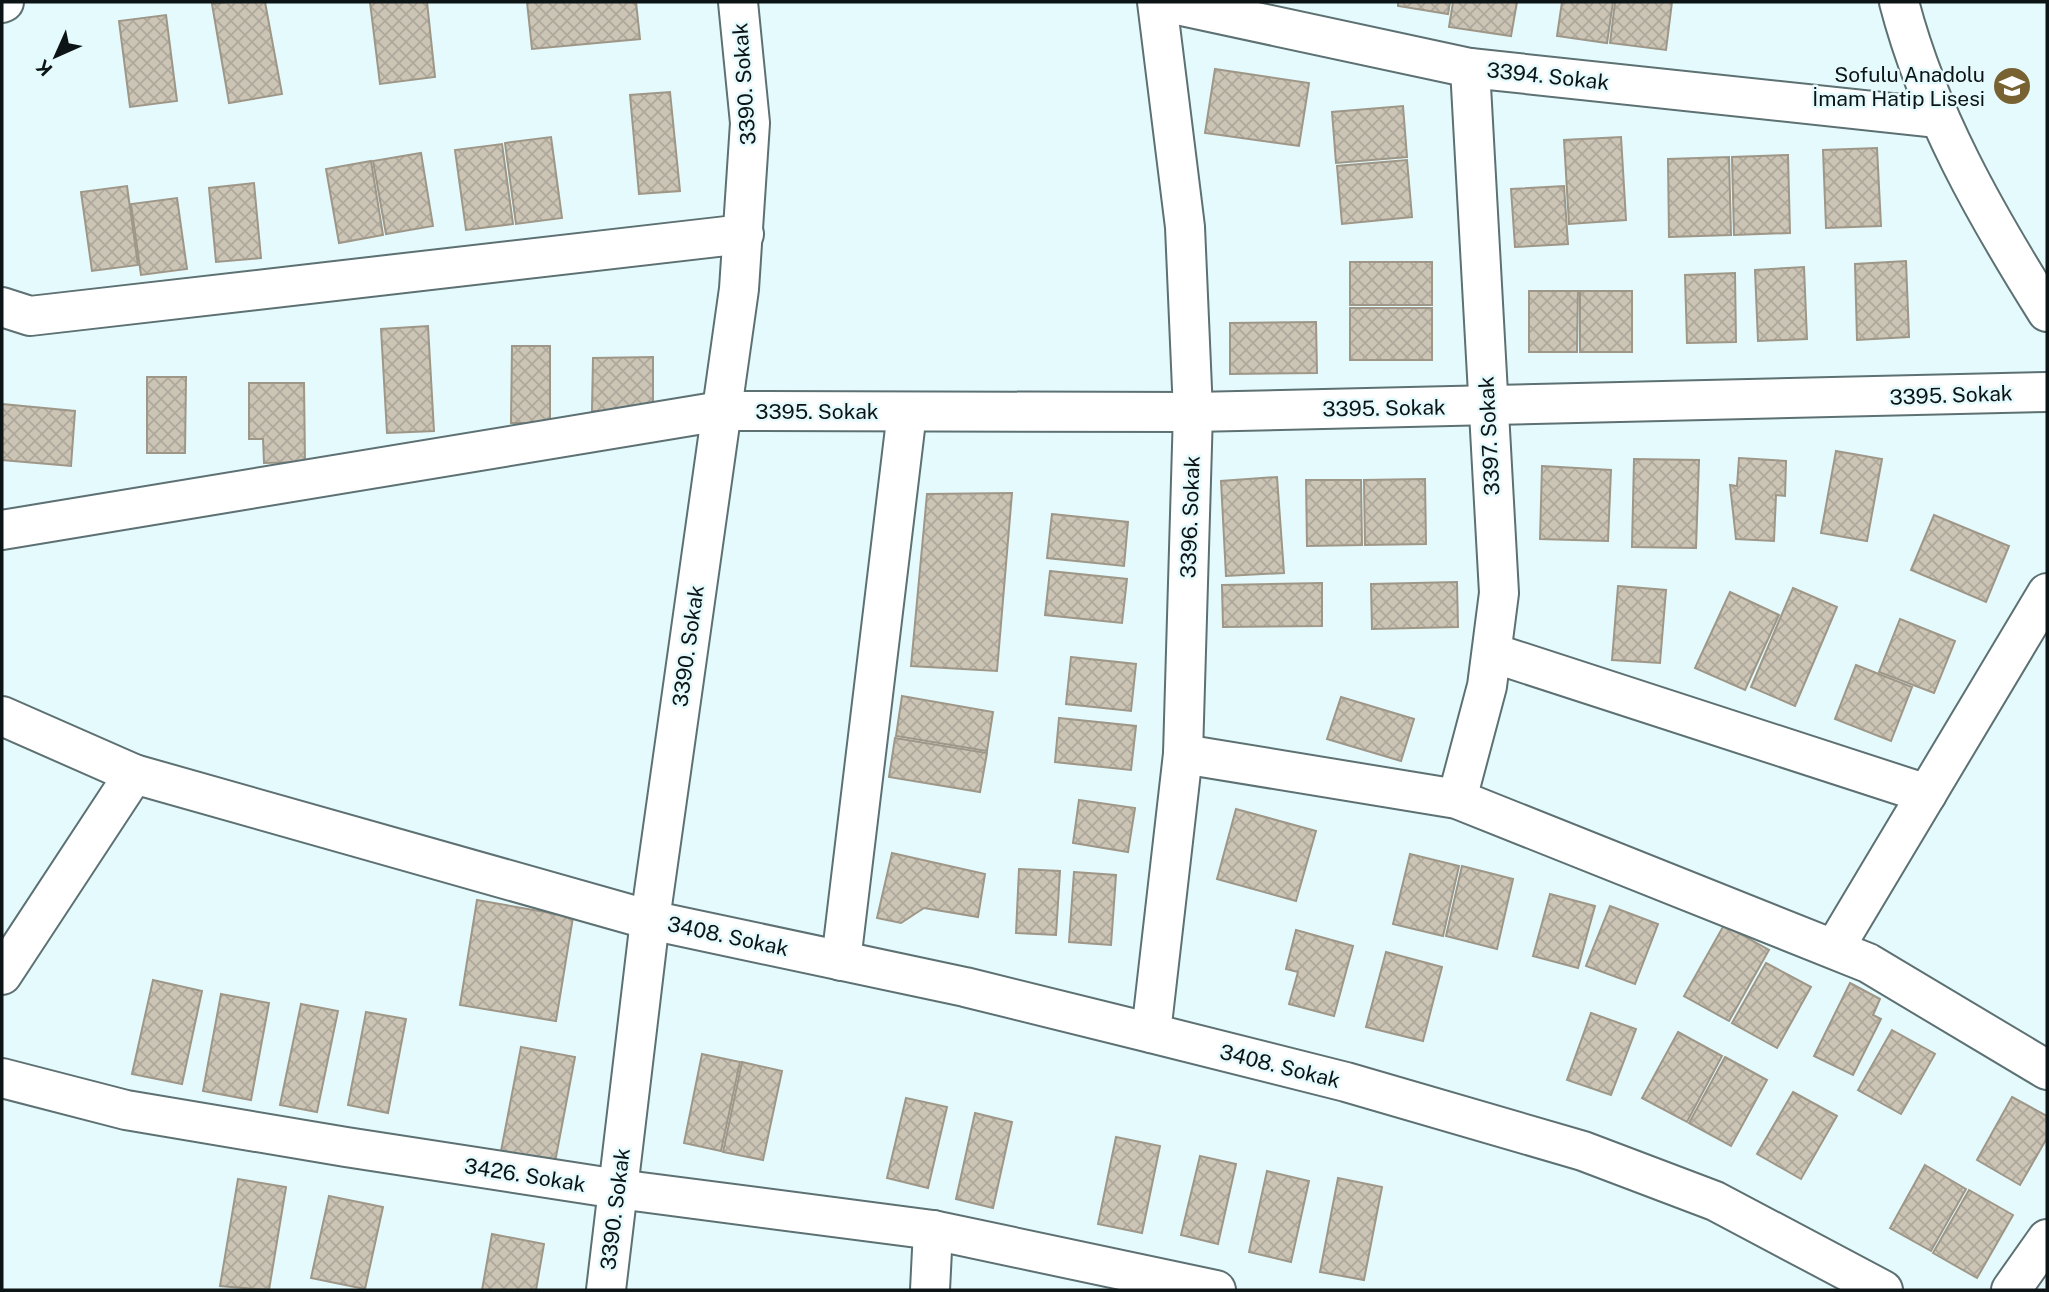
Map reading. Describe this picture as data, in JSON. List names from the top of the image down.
{
  "streets": {
    "street": [
      "3394. Sokak",
      "3390. Sokak",
      "3395. Sokak",
      "3397. Sokak",
      "3396. Sokak",
      "3408. Sokak",
      "3426. Sokak"
    ]
  },
  "crossings": [
    ["3394. Sokak", "3397. Sokak"],
    ["3390. Sokak", "3395. Sokak"],
    ["3390. Sokak", "3408. Sokak"],
    ["3390. Sokak", "3426. Sokak"],
    ["3395. Sokak", "3397. Sokak"],
    ["3395. Sokak", "3396. Sokak"],
    ["3396. Sokak", "3408. Sokak"]
  ],
  "places": {
    "school or university": ["Sofulu Anadolu İmam Hatip Lisesi"]
  },
  "north": "bottom left"
}
